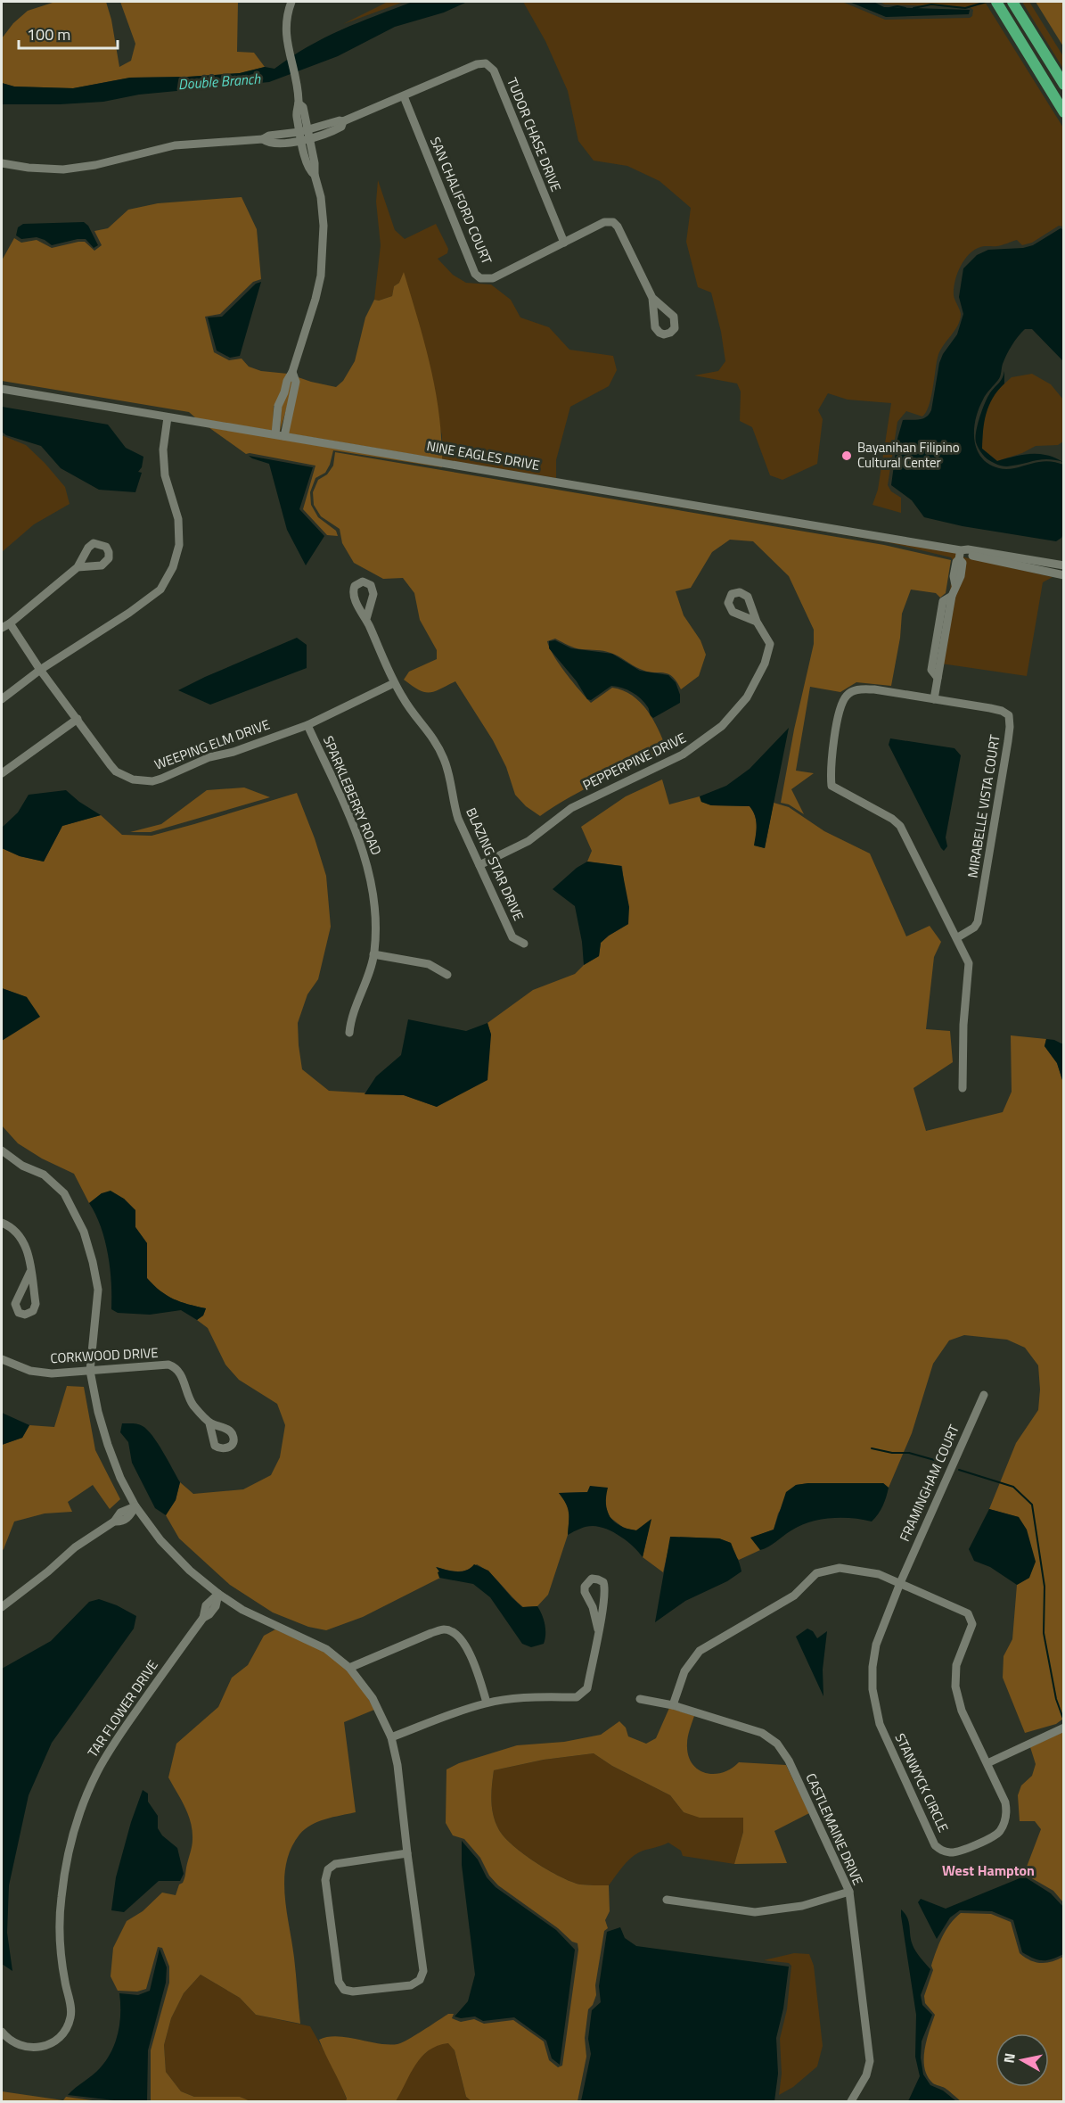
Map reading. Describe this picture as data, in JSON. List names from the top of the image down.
{
  "streets": {
    "street": [
      "TUDOR CHASE DRIVE",
      "SAN CHALIFORD COURT",
      "NINE EAGLES DRIVE",
      "WEEPING ELM DRIVE",
      "PEPPERPINE DRIVE",
      "SPARKLEBERRY ROAD",
      "MIRABELLE VISTA COURT",
      "BLAZING STAR DRIVE",
      "CORKWOOD DRIVE",
      "FRAMINGHAM COURT",
      "TAR FLOWER DRIVE",
      "STANWYCK CIRCLE",
      "CASTLEMAINE DRIVE"
    ]
  },
  "crossings": [
    ["TUDOR CHASE DRIVE", "SAN CHALIFORD COURT"],
    ["WEEPING ELM DRIVE", "SPARKLEBERRY ROAD"],
    ["WEEPING ELM DRIVE", "BLAZING STAR DRIVE"],
    ["PEPPERPINE DRIVE", "BLAZING STAR DRIVE"],
    ["FRAMINGHAM COURT", "STANWYCK CIRCLE"],
    ["STANWYCK CIRCLE", "CASTLEMAINE DRIVE"]
  ],
  "districts": ["West Hampton"],
  "water": ["Double Branch"],
  "places": ["Bayanihan Filipino Cultural Center"],
  "scale_bar": "100 m",
  "north": "left"
}
